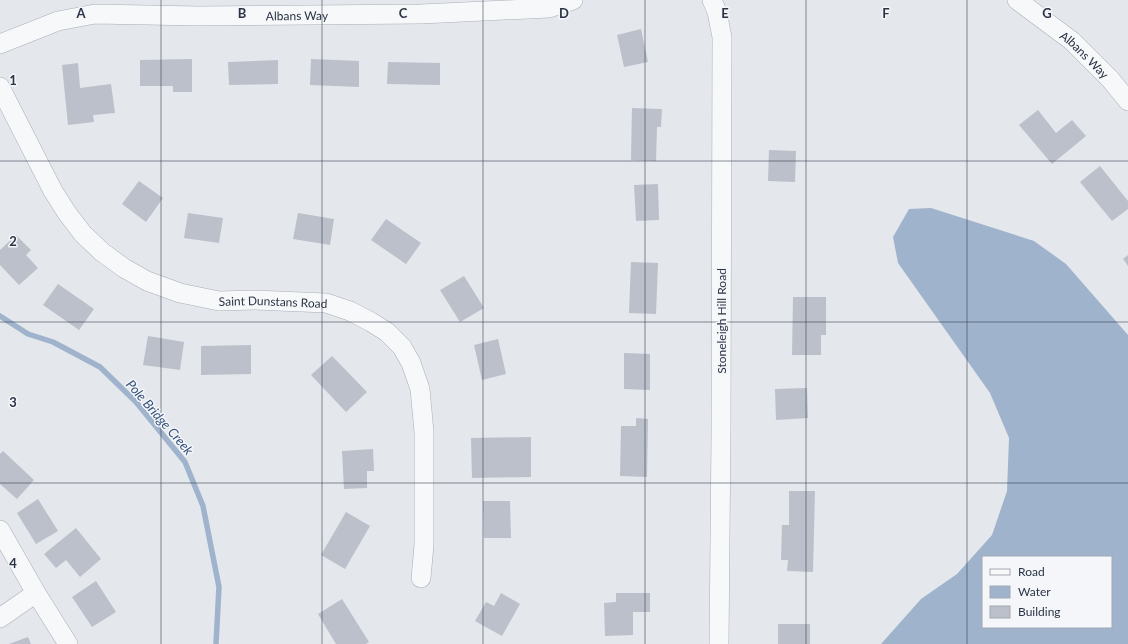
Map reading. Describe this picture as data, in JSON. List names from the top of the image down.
{
  "streets": {
    "street": ["Albans Way", "Saint Dunstans Road", "Stoneleigh Hill Road"]
  },
  "water": ["Pole Bridge Creek"],
  "legend": ["Road", "Water", "Building"],
  "grid": {
    "columns": [
      "A",
      "B",
      "C",
      "D",
      "E",
      "F",
      "G"
    ],
    "rows": [
      "1",
      "2",
      "3",
      "4"
    ]
  }
}
